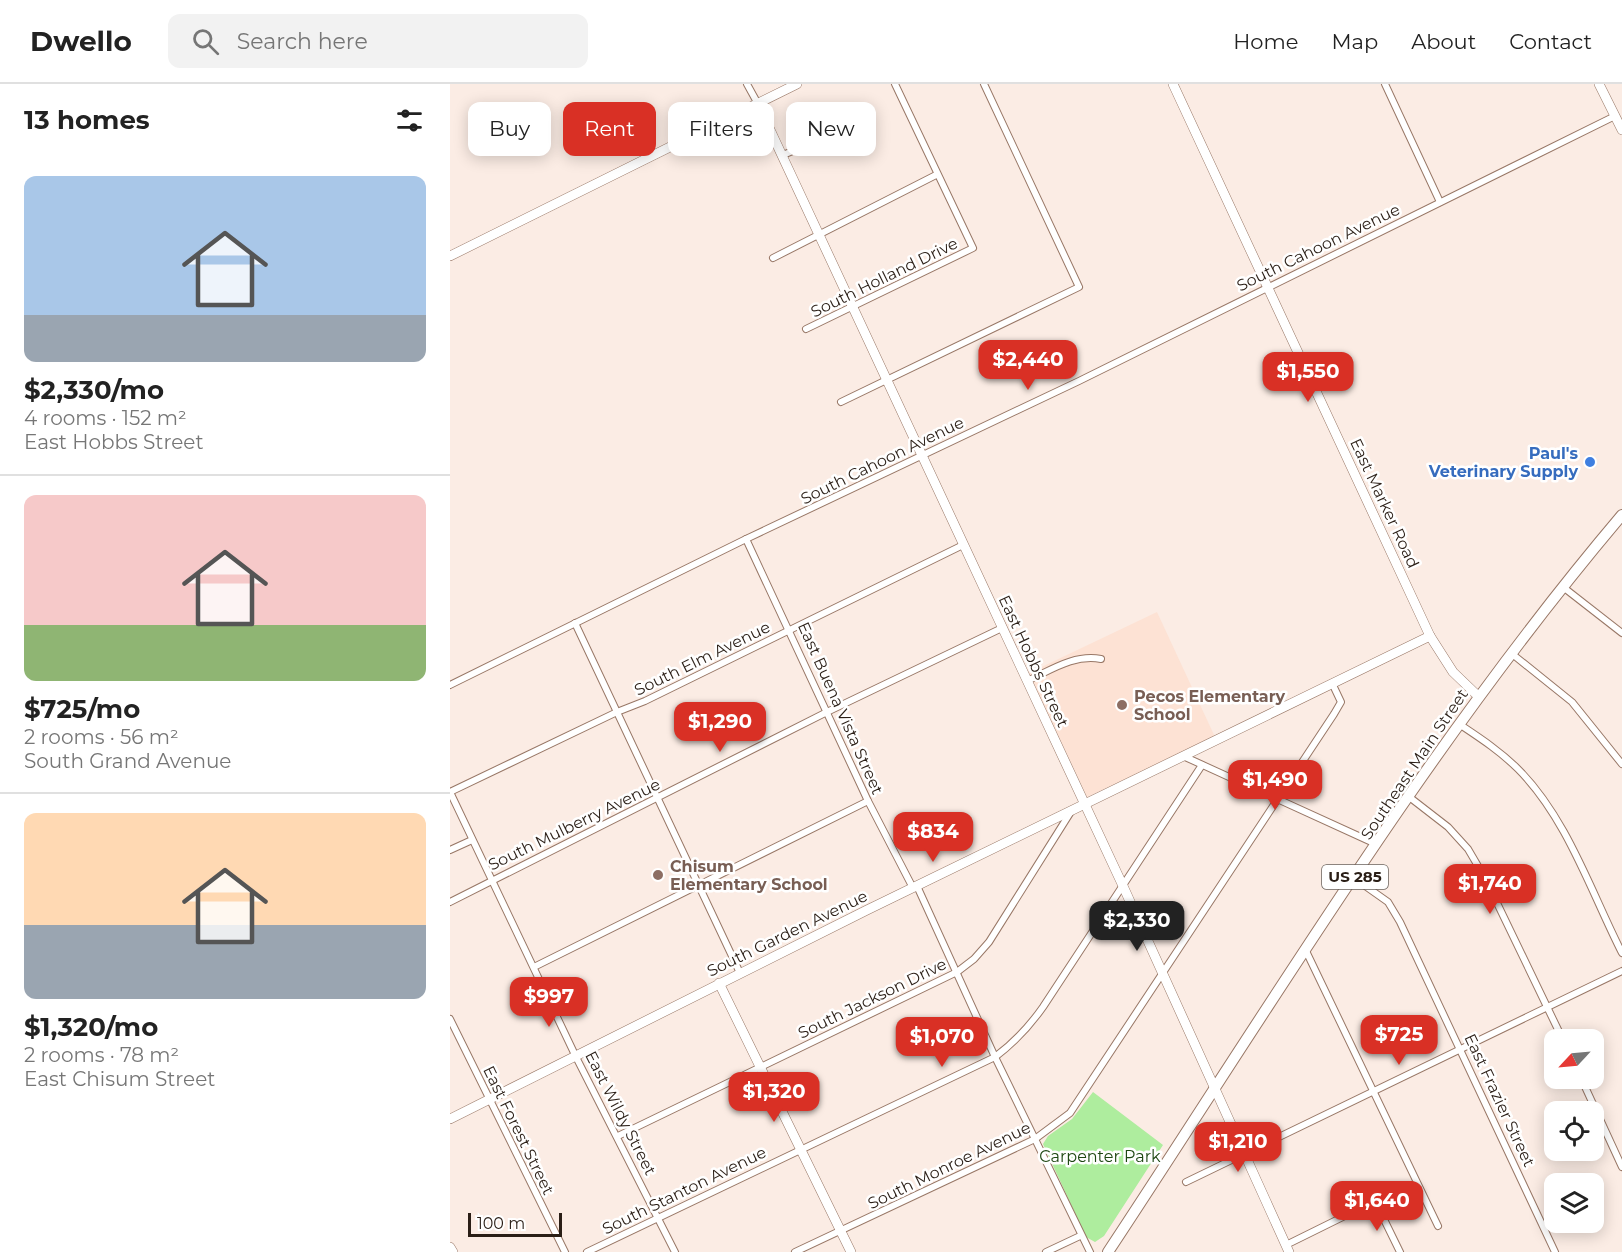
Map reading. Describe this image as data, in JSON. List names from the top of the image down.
{
  "streets": {
    "main road": ["Southeast Main Street", "US 285"],
    "street": [
      "South Cahoon Avenue",
      "South Holland Drive",
      "East Marker Road",
      "South Elm Avenue",
      "East Hobbs Street",
      "East Buena Vista Street",
      "South Mulberry Avenue",
      "South Garden Avenue",
      "South Jackson Drive",
      "East Frazier Street",
      "East Wildy Street",
      "East Forest Street",
      "South Monroe Avenue",
      "South Stanton Avenue"
    ]
  },
  "crossings": [
    ["South Cahoon Avenue", "East Marker Road"],
    ["South Cahoon Avenue", "East Hobbs Street"],
    ["South Cahoon Avenue", "East Buena Vista Street"],
    ["South Holland Drive", "East Hobbs Street"],
    ["East Marker Road", "Southeast Main Street"],
    ["East Marker Road", "South Garden Avenue"],
    ["South Elm Avenue", "East Hobbs Street"],
    ["South Elm Avenue", "East Buena Vista Street"],
    ["South Elm Avenue", "East Wildy Street"],
    ["East Hobbs Street", "Southeast Main Street"],
    ["East Hobbs Street", "South Mulberry Avenue"],
    ["East Hobbs Street", "South Garden Avenue"],
    ["East Hobbs Street", "South Monroe Avenue"],
    ["East Hobbs Street", "South Stanton Avenue"],
    ["East Buena Vista Street", "South Mulberry Avenue"],
    ["East Buena Vista Street", "South Garden Avenue"],
    ["East Buena Vista Street", "South Jackson Drive"],
    ["East Buena Vista Street", "South Monroe Avenue"],
    ["East Buena Vista Street", "South Stanton Avenue"],
    ["Southeast Main Street", "East Frazier Street"],
    ["South Mulberry Avenue", "East Wildy Street"],
    ["South Garden Avenue", "South Jackson Drive"],
    ["South Garden Avenue", "East Wildy Street"],
    ["South Garden Avenue", "East Forest Street"],
    ["South Garden Avenue", "South Monroe Avenue"],
    ["South Jackson Drive", "East Wildy Street"],
    ["East Wildy Street", "South Stanton Avenue"]
  ],
  "parks": ["Carpenter Park"],
  "places": ["Paul's Veterinary Supply", "Pecos Elementary School", "Chisum Elementary School"],
  "scale_bar": "100 m",
  "north": "bottom left",
  "page": {
    "header": "Dwello",
    "search": "Search here",
    "nav": [
      "Home",
      "Map",
      "About",
      "Contact"
    ],
    "heading": "13 homes",
    "chip": [
      "Buy",
      "Rent",
      "Filters",
      "New"
    ],
    "list": [
      {
        "name": "$2,330/mo",
        "note": "4 rooms · 152 m² · East Hobbs Street"
      },
      {
        "name": "$725/mo",
        "note": "2 rooms · 56 m² · South Grand Avenue"
      },
      {
        "name": "$1,320/mo",
        "note": "2 rooms · 78 m² · East Chisum Street"
      }
    ],
    "price": [
      "$2,440",
      "$1,550",
      "$1,290",
      "$1,490",
      "$834",
      "$1,740",
      "$2,330",
      "$997",
      "$725",
      "$1,070",
      "$1,320",
      "$1,210",
      "$1,640"
    ],
    "scale": "100 m"
  }
}
